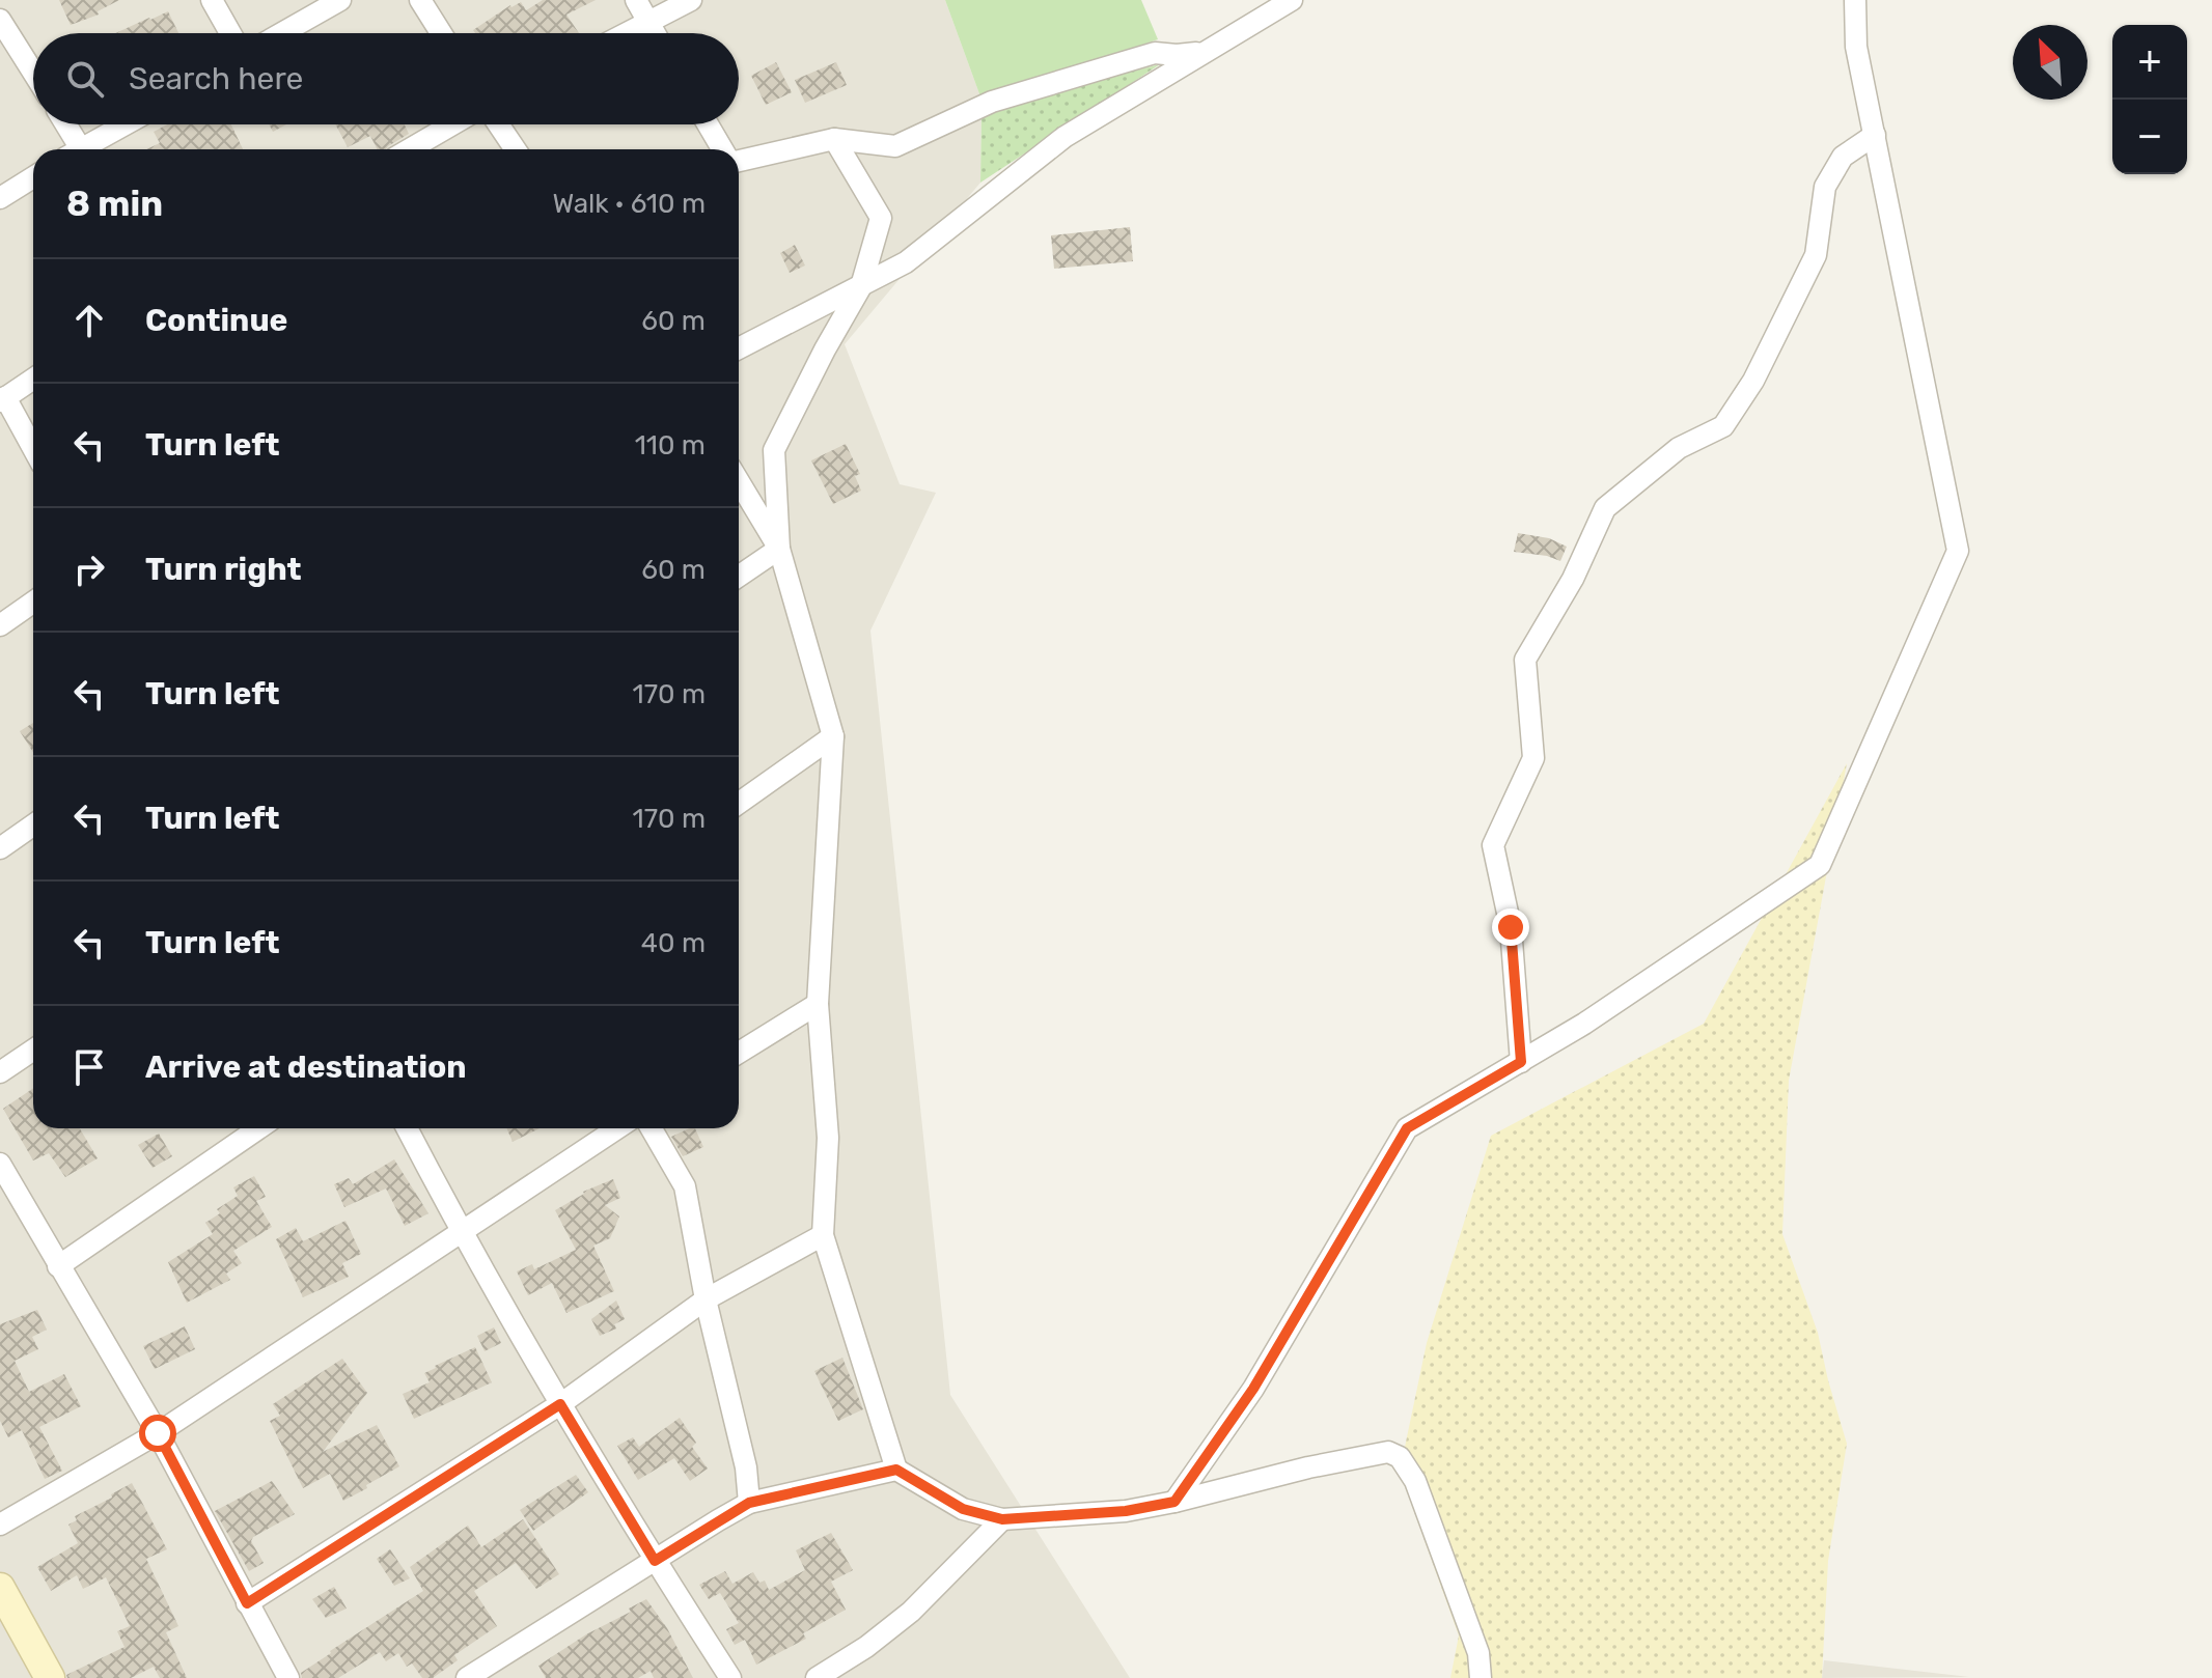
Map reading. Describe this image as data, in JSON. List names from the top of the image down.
{
  "north": "top left",
  "page": {
    "map_buttons": ["+", "−"],
    "search": "Search here",
    "heading": ["8 min", "Walk · 610 m"],
    "list": [
      ["Continue", "60 m"],
      ["Turn left", "110 m"],
      ["Turn right", "60 m"],
      ["Turn left", "170 m"],
      ["Turn left", "170 m"],
      ["Turn left", "40 m"],
      "Arrive at destination"
    ]
  }
}
